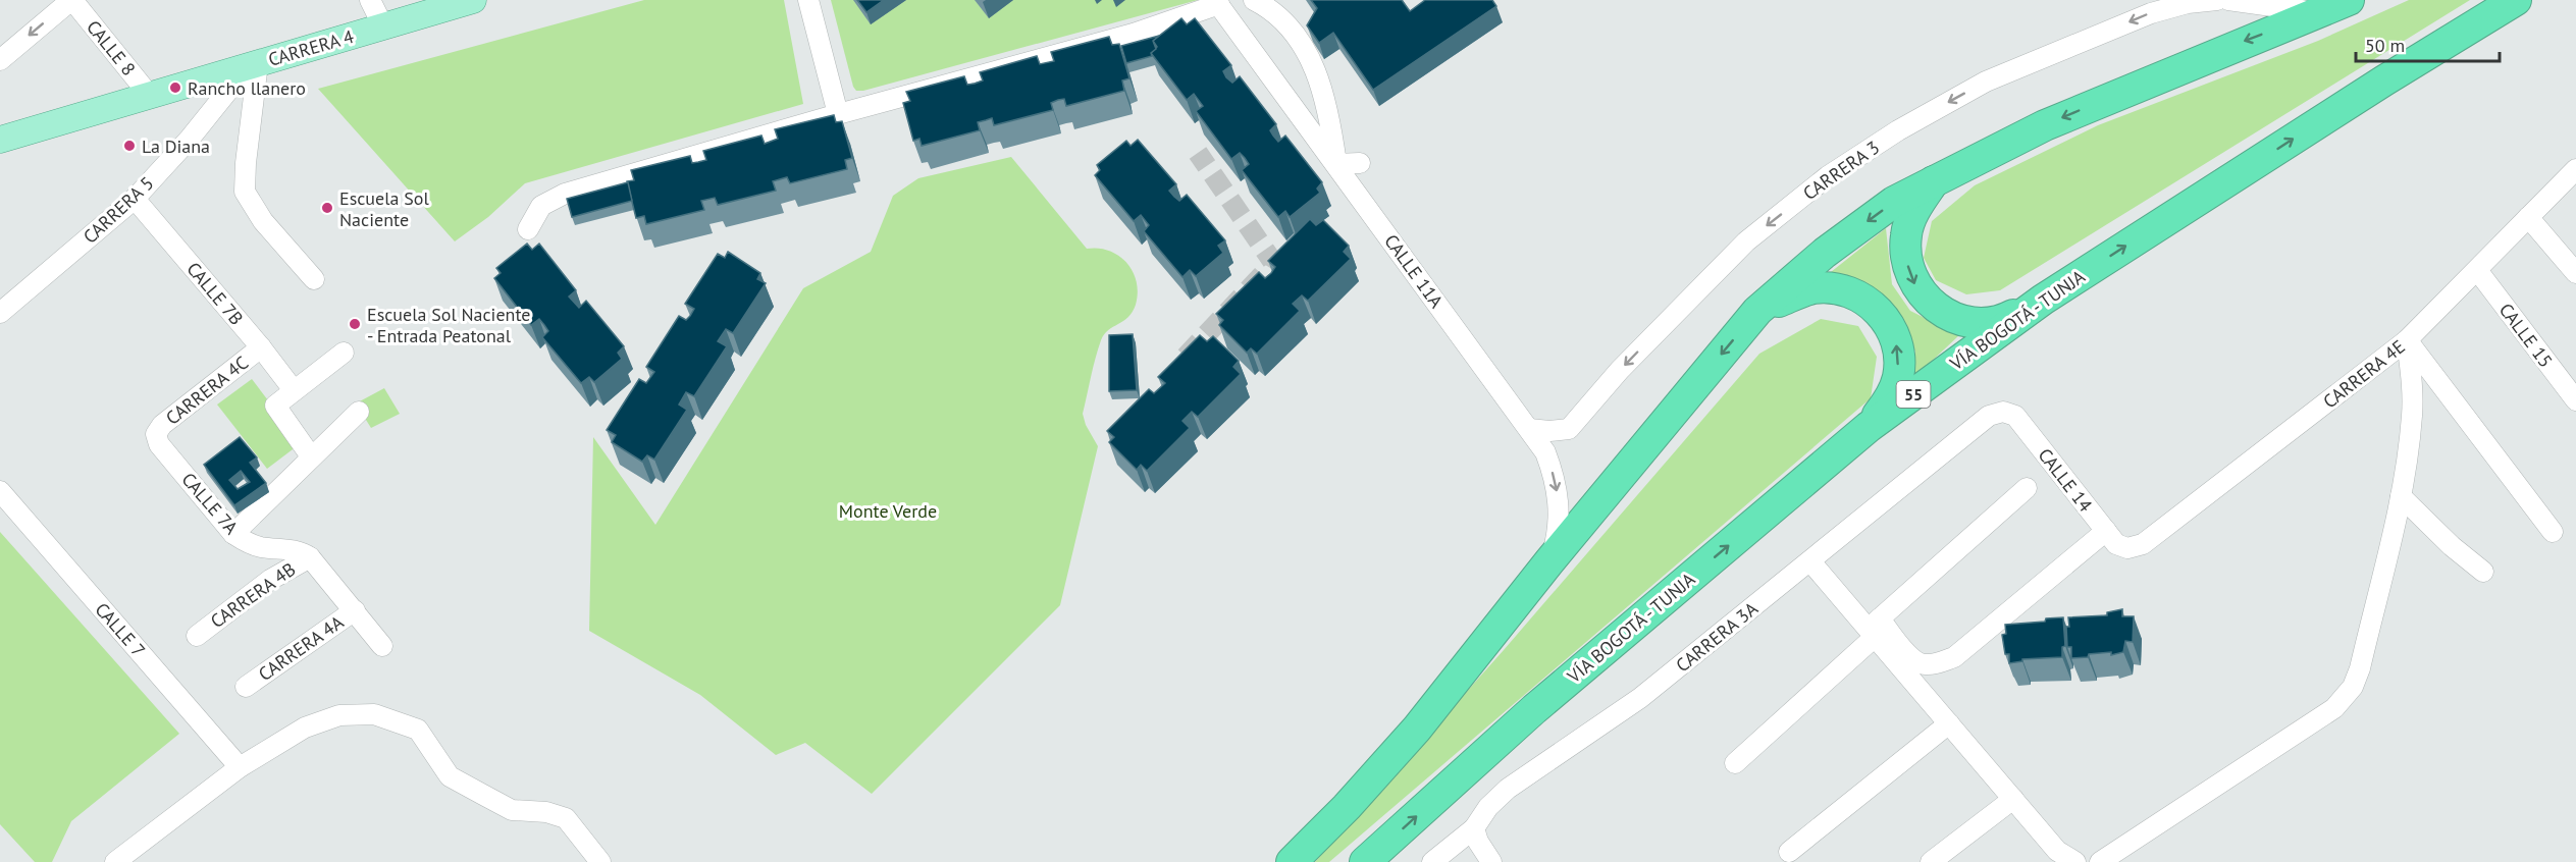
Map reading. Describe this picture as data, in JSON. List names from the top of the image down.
{
  "streets": {
    "highway": ["VÍA BOGOTÁ - TUNJA", "55"],
    "main road": ["CARRERA 4"],
    "street": [
      "CALLE 8",
      "CARRERA 3",
      "CARRERA 5",
      "CALLE 11A",
      "CALLE 7B",
      "CALLE 15",
      "CARRERA 4E",
      "CARRERA 4C",
      "CALLE 14",
      "CALLE 7A",
      "CARRERA 4B",
      "CALLE 7",
      "CARRERA 3A",
      "CARRERA 4A"
    ]
  },
  "crossings": [
    ["CALLE 8", "CARRERA 4"],
    ["CARRERA 4", "CARRERA 5"],
    ["CARRERA 3", "CALLE 11A"],
    ["CARRERA 5", "CALLE 7B"],
    ["CALLE 7B", "CARRERA 4C"],
    ["CALLE 15", "CARRERA 4E"],
    ["CARRERA 4E", "CALLE 14"],
    ["CARRERA 4C", "CALLE 7A"],
    ["CALLE 14", "CARRERA 3A"],
    ["CALLE 7A", "CARRERA 4B"]
  ],
  "one_way": ["CARRERA 3"],
  "parks": ["Monte Verde"],
  "places": [
    "Rancho llanero",
    "La Diana",
    "Escuela Sol Naciente",
    "Escuela Sol Naciente - Entrada Peatonal"
  ],
  "scale_bar": "50 m"
}
